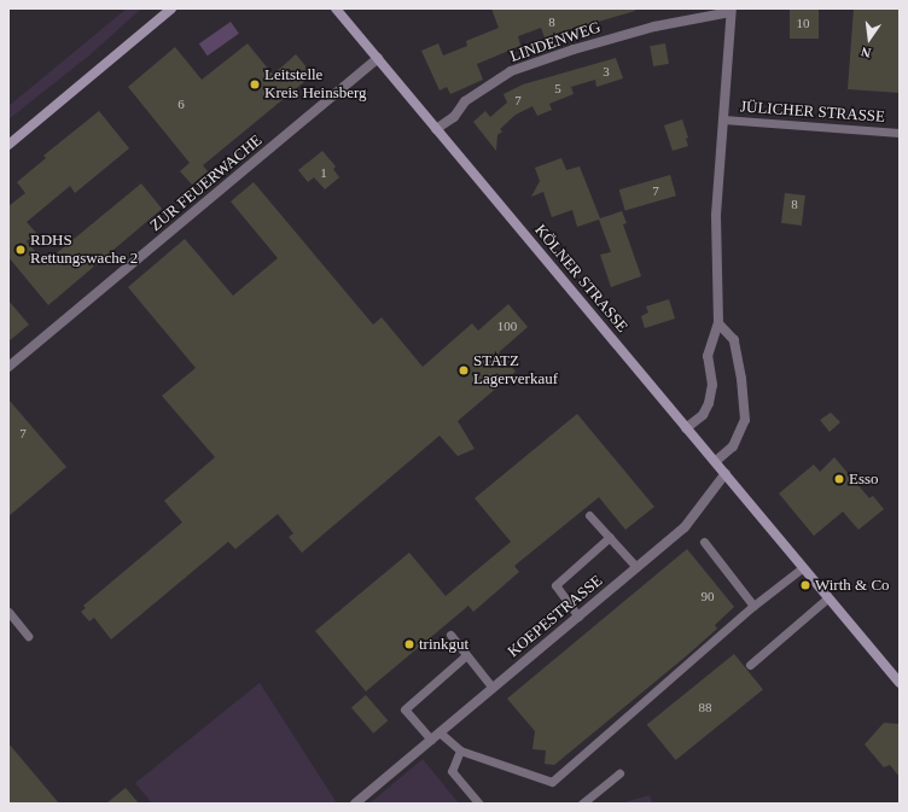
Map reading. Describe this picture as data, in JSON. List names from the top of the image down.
{
  "streets": {
    "main road": ["KÖLNER STRASSE"],
    "street": [
      "LINDENWEG",
      "JÜLICHER STRASSE",
      "ZUR FEUERWACHE",
      "KOEPESTRASSE"
    ]
  },
  "crossings": [
    ["LINDENWEG", "JÜLICHER STRASSE"],
    ["LINDENWEG", "KÖLNER STRASSE"],
    ["JÜLICHER STRASSE", "KÖLNER STRASSE"],
    ["ZUR FEUERWACHE", "KÖLNER STRASSE"],
    ["KÖLNER STRASSE", "KOEPESTRASSE"]
  ],
  "places": [
    "Leitstelle Kreis Heinsberg",
    "RDHS Rettungswache 2",
    "STATZ Lagerverkauf",
    "Esso",
    "Wirth & Co",
    "trinkgut"
  ],
  "house_numbers": [
    "8",
    "10",
    "3",
    "5",
    "7",
    "6",
    "1",
    "7",
    "8",
    "100",
    "7",
    "90",
    "88"
  ],
  "north": "bottom"
}
